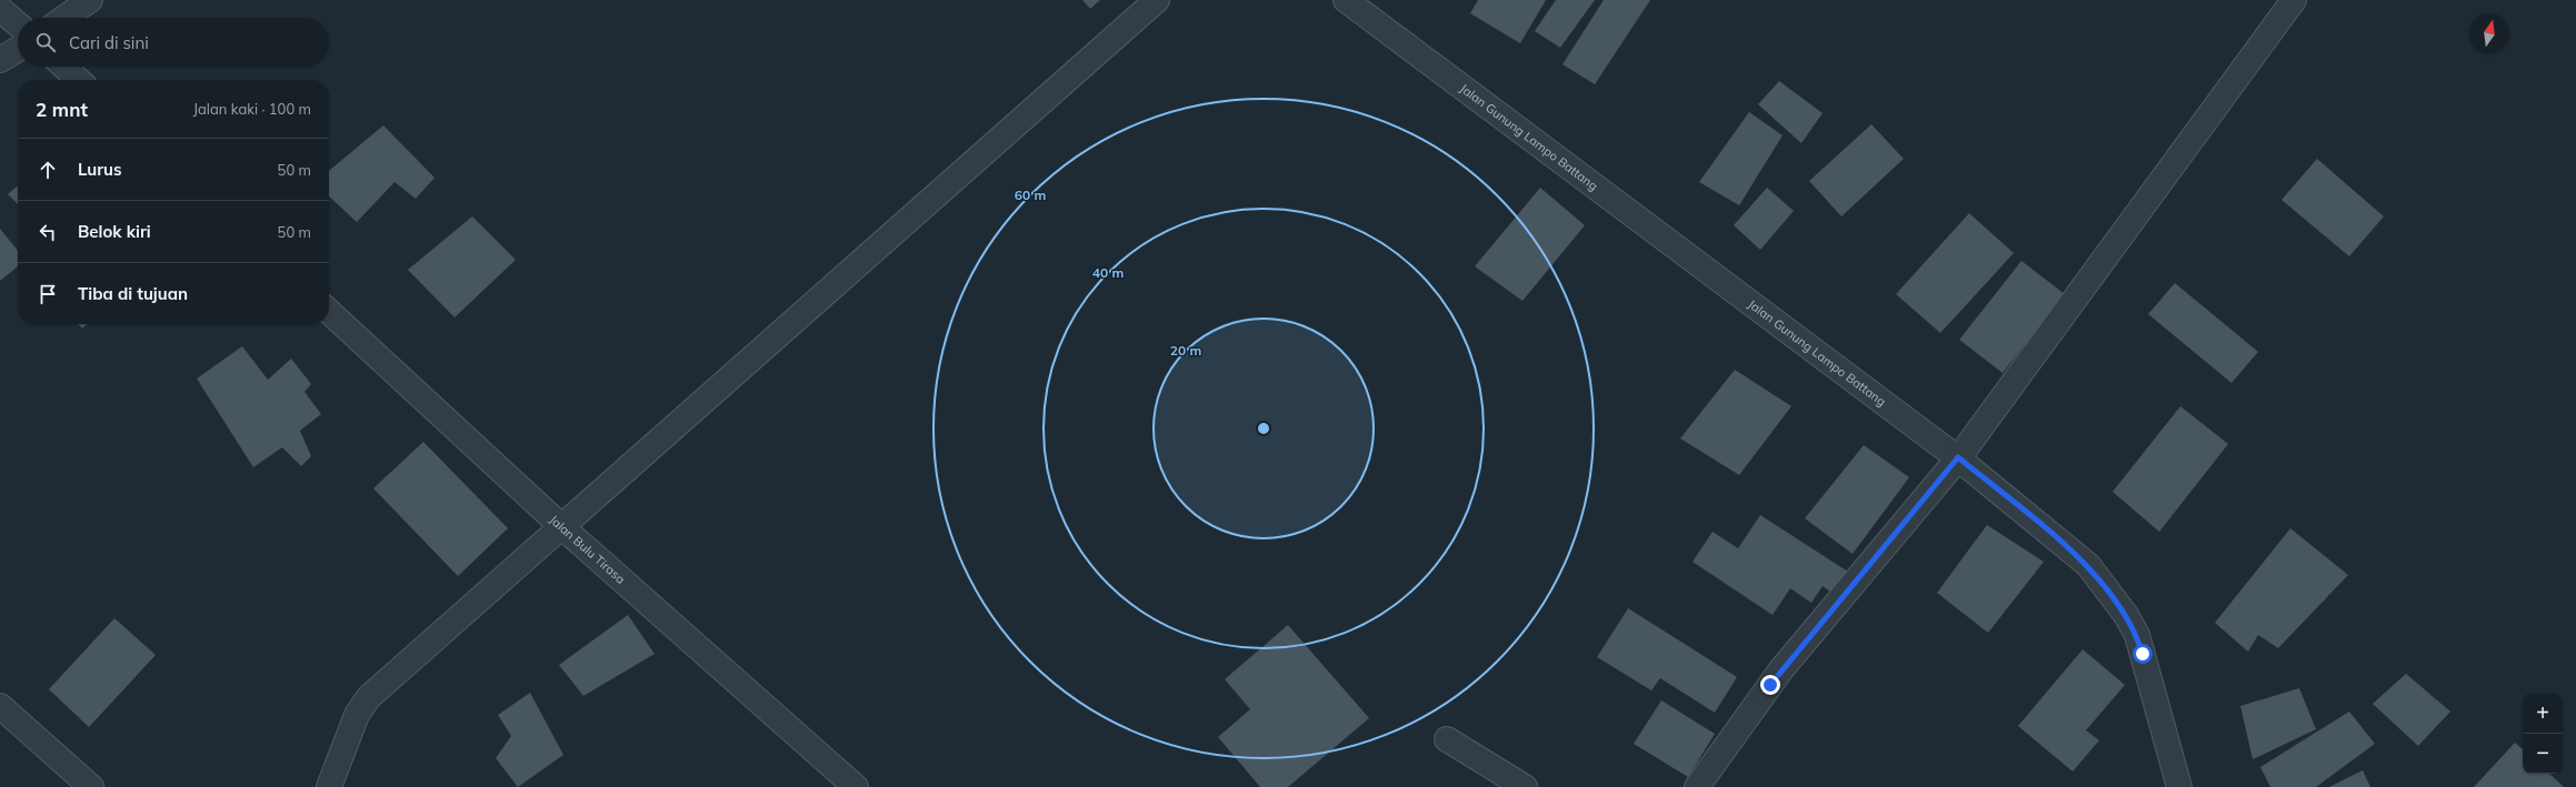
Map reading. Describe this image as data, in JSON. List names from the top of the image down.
{
  "streets": {
    "street": ["Jalan Gunung Lampo Battang", "Jalan Bulu Tirasa"]
  },
  "north": "top",
  "page": {
    "search": "Cari di sini",
    "heading": ["2 mnt", "Jalan kaki · 100 m"],
    "list": [
      ["Lurus", "50 m"],
      ["Belok kiri", "50 m"],
      "Tiba di tujuan"
    ],
    "map_buttons": ["+", "−"]
  },
  "rings": ["60 m", "40 m", "20 m"]
}
